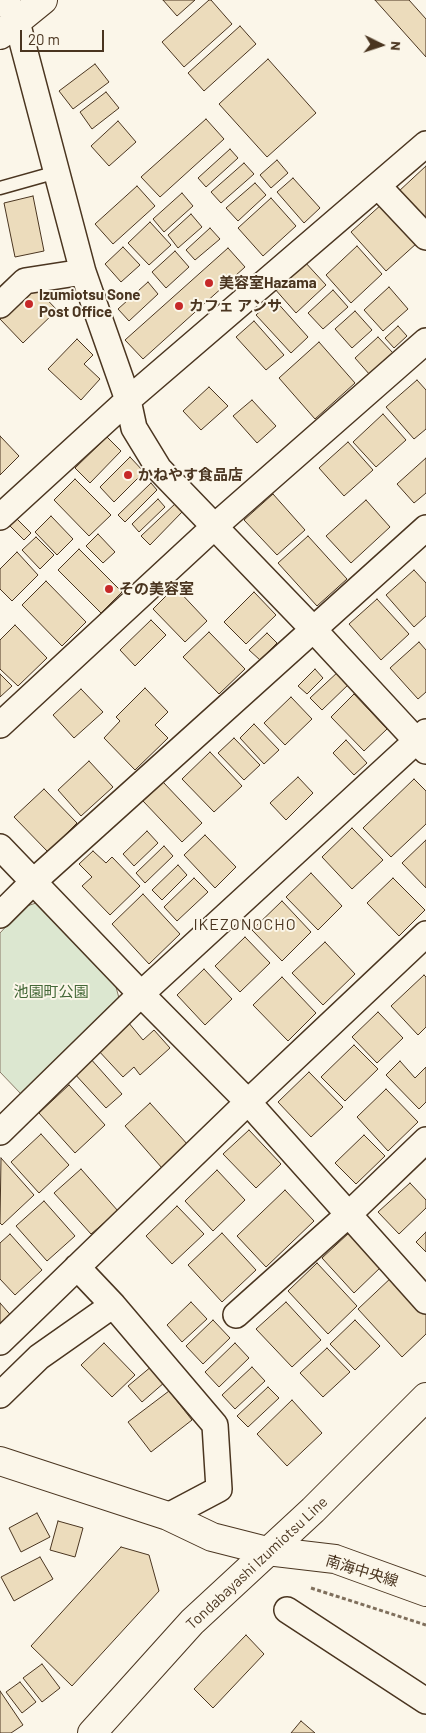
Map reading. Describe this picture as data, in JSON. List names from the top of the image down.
{
  "streets": {
    "main road": ["Tondabayashi Izumiotsu Line", "南海中央線"]
  },
  "crossings": [
    ["Tondabayashi Izumiotsu Line", "南海中央線"]
  ],
  "districts": ["IKEZONOCHO"],
  "parks": ["池園町公園"],
  "places": [
    "美容室Hazama",
    "Izumiotsu Sone Post Office",
    "カフェ アンサ",
    "かねやす食品店",
    "その美容室"
  ],
  "scale_bar": "20 m",
  "north": "right"
}
